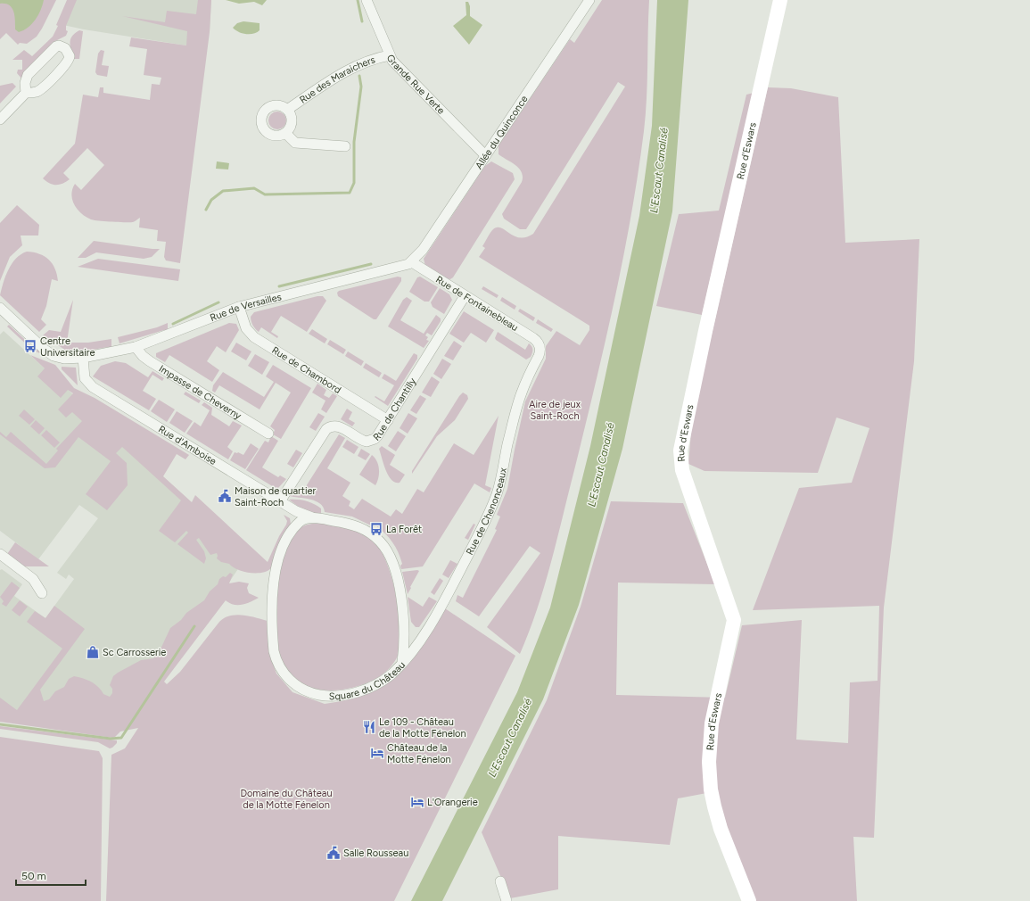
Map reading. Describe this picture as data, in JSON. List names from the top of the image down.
{
  "streets": {
    "street": [
      "Rue des Maraichers",
      "Grande Rue Verte",
      "Allée du Quinconce",
      "Rue d'Eswars",
      "Rue de Fontainebleau",
      "Rue de Versailles",
      "Rue de Chambord",
      "Impasse de Cheverny",
      "Rue de Chantilly",
      "Rue d'Amboise",
      "Rue de Chenonceaux",
      "Square du Château"
    ]
  },
  "crossings": [
    ["Rue des Maraichers", "Grande Rue Verte"],
    ["Grande Rue Verte", "Allée du Quinconce"],
    ["Allée du Quinconce", "Rue de Fontainebleau"],
    ["Allée du Quinconce", "Rue de Versailles"],
    ["Rue de Fontainebleau", "Rue de Versailles"],
    ["Rue de Fontainebleau", "Rue de Chantilly"],
    ["Rue de Fontainebleau", "Rue de Chenonceaux"],
    ["Rue de Versailles", "Rue de Chambord"],
    ["Rue de Versailles", "Impasse de Cheverny"],
    ["Rue de Versailles", "Rue d'Amboise"],
    ["Rue de Chambord", "Rue de Chantilly"],
    ["Rue de Chantilly", "Rue d'Amboise"],
    ["Rue d'Amboise", "Square du Château"],
    ["Rue de Chenonceaux", "Square du Château"]
  ],
  "water": ["L'Escaut Canalisé"],
  "parks": ["Aire de jeux Saint-Roch", "Domaine du Château de la Motte Fénelon"],
  "places": {
    "bus stop": ["Centre Universitaire", "La Forêt"],
    "public building": ["Maison de quartier Saint-Roch", "Salle Rousseau"],
    "shop": ["Sc Carrosserie"],
    "restaurant": ["Le 109 - Château de la Motte Fénelon"],
    "hotel": ["Château de la Motte Fénelon", "L'Orangerie"]
  },
  "scale_bar": "50 m"
}
